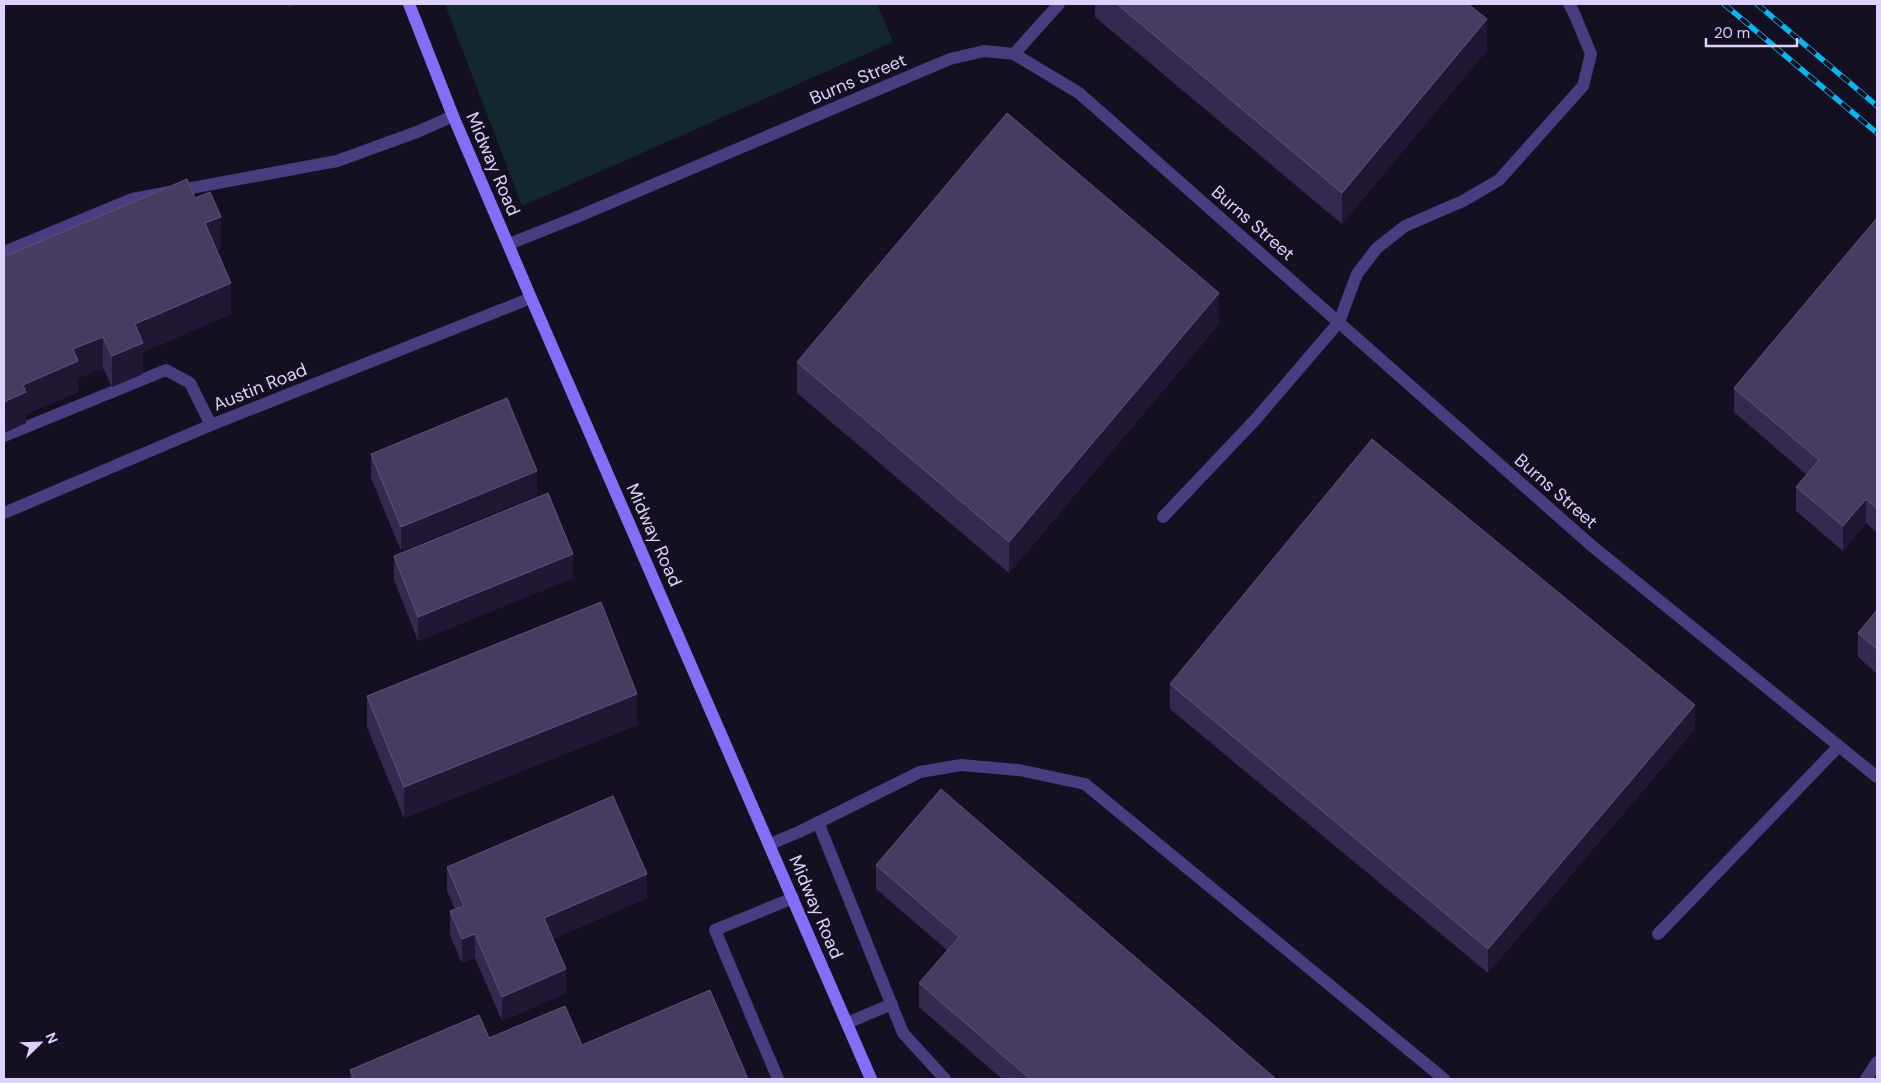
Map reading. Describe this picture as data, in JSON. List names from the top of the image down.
{
  "streets": {
    "main road": ["Midway Road"],
    "street": ["Burns Street", "Austin Road"]
  },
  "crossings": [
    ["Burns Street", "Midway Road"],
    ["Midway Road", "Austin Road"]
  ],
  "scale_bar": "20 m",
  "north": "top right"
}
